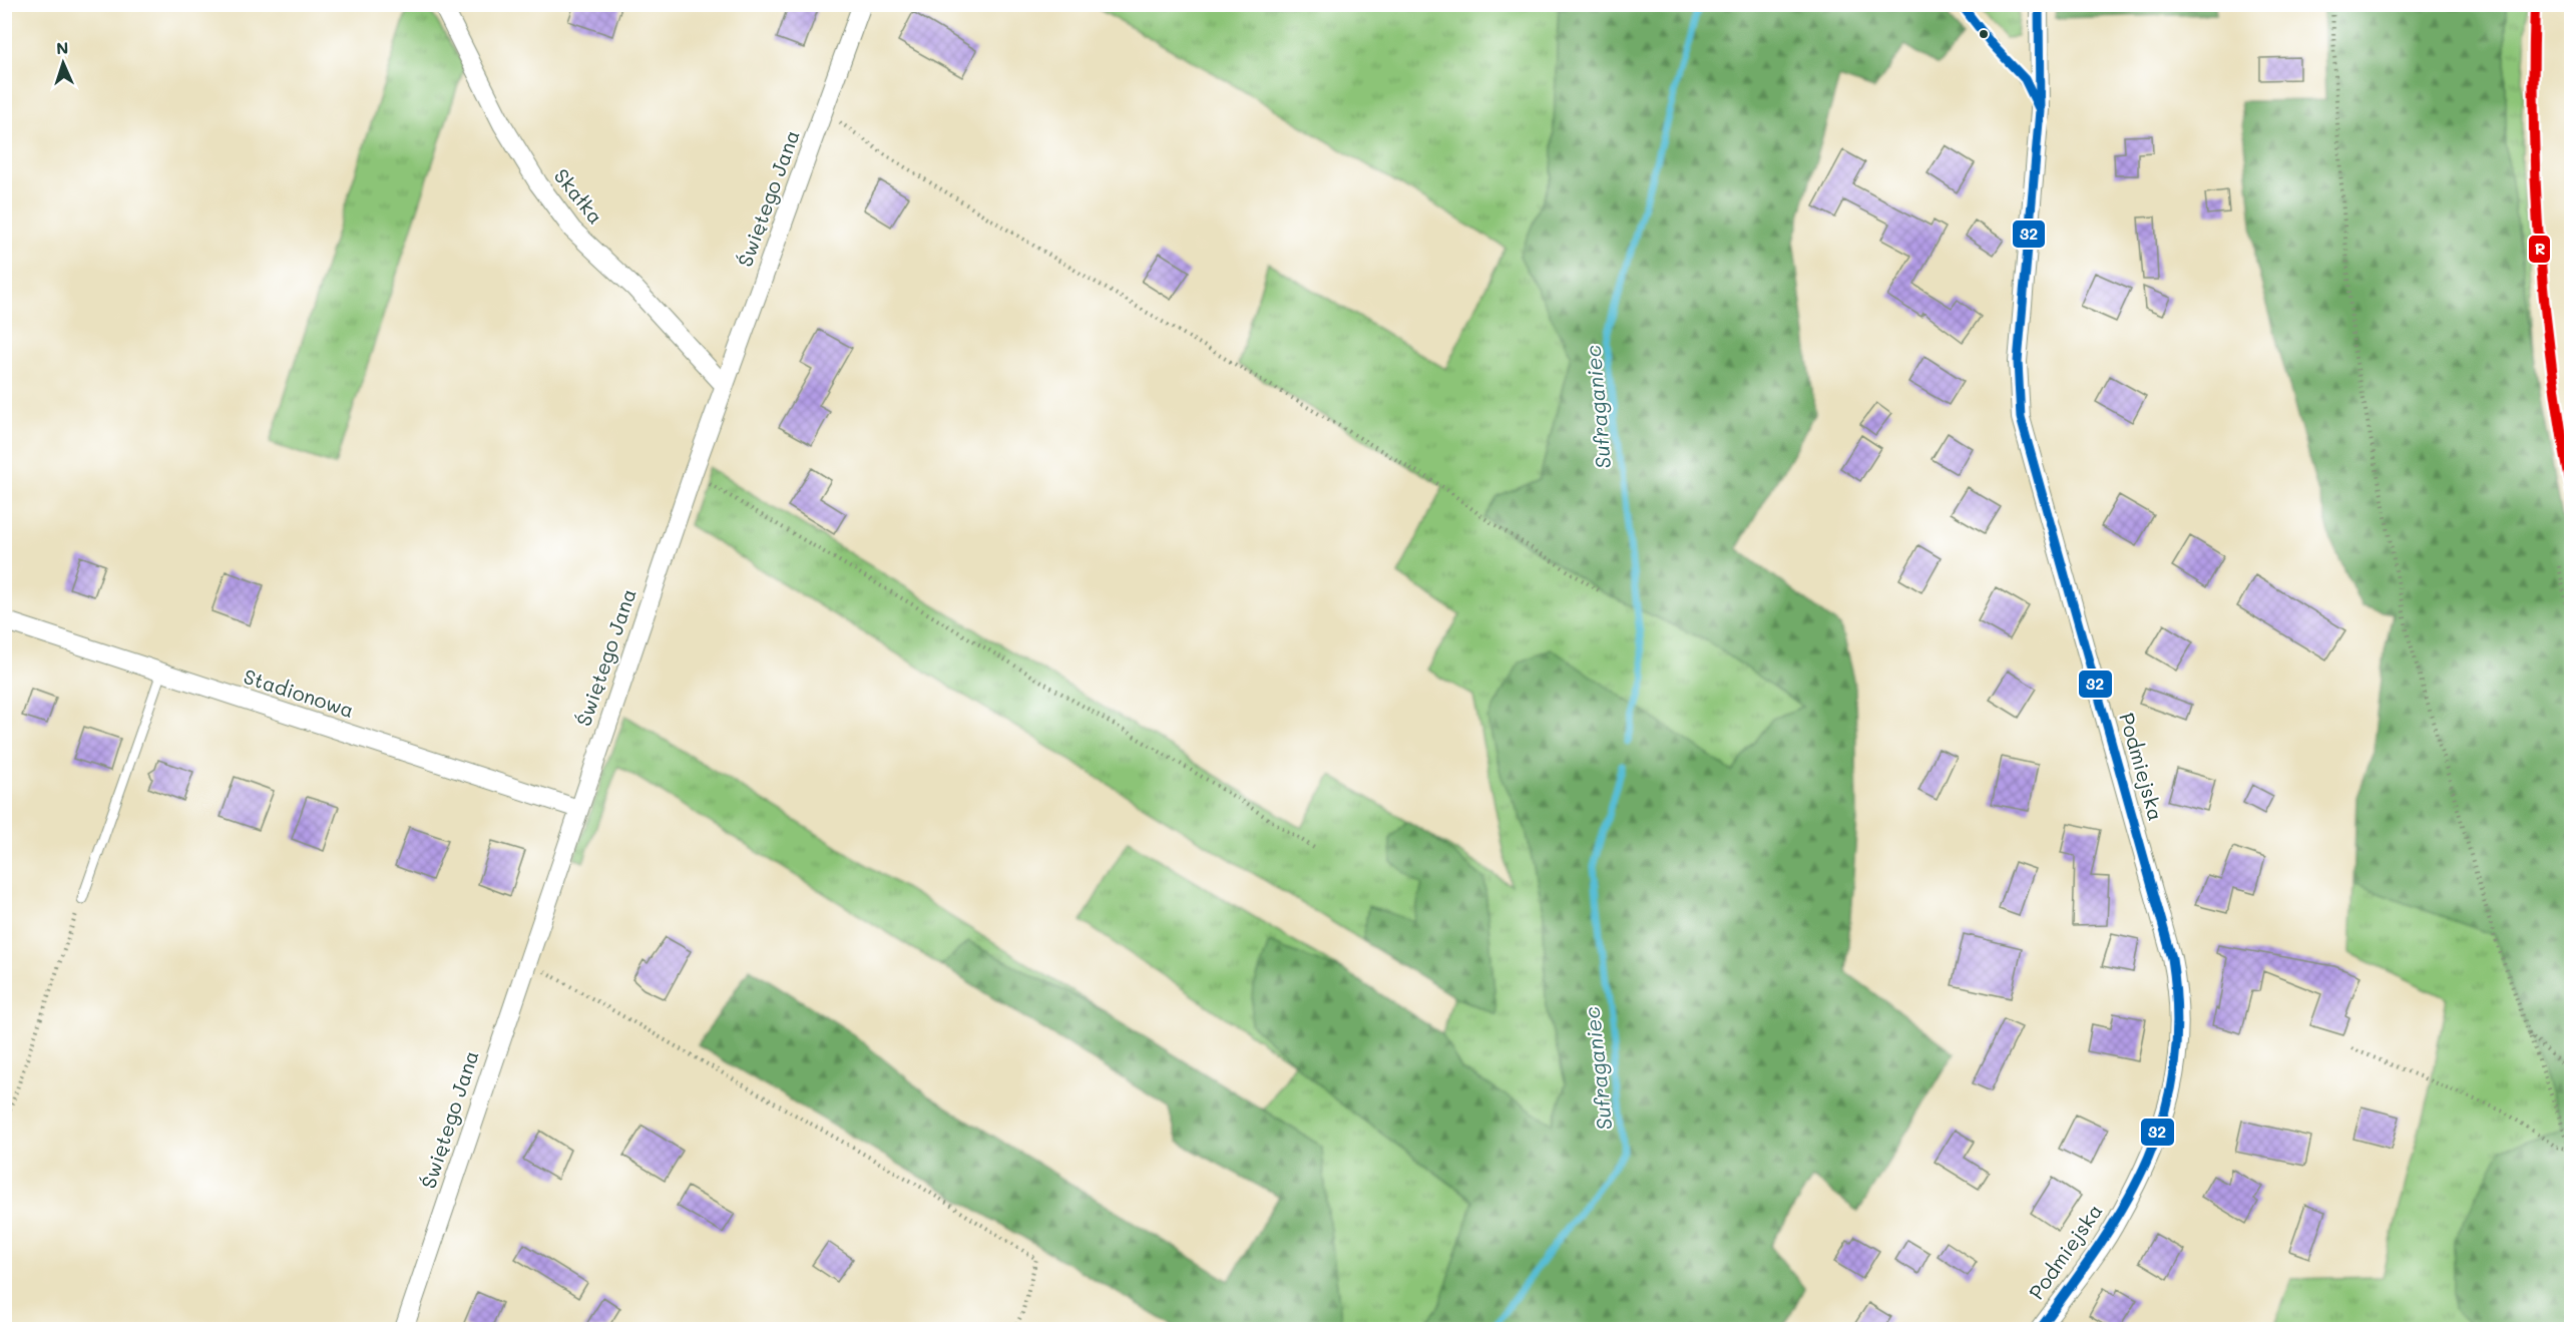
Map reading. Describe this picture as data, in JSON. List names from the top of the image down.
{
  "streets": {
    "street": [
      "Skałka",
      "Świętego Jana",
      "Stadionowa",
      "Podmiejska"
    ]
  },
  "crossings": [
    ["Skałka", "Świętego Jana"],
    ["Świętego Jana", "Stadionowa"]
  ],
  "water": ["Sufraganiec"],
  "lines": ["transit line R", "transit line 32"],
  "north": "top"
}
